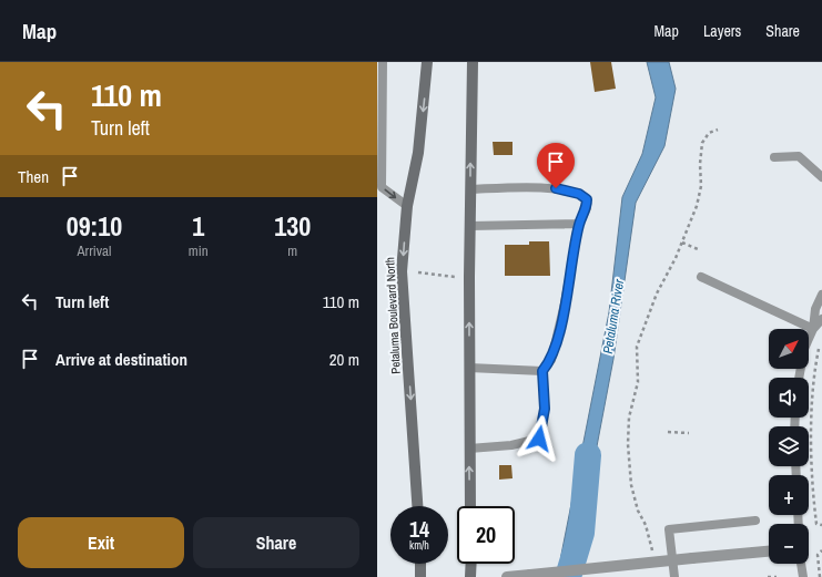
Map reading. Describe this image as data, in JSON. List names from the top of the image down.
{
  "streets": {
    "main road": ["Petaluma Boulevard North"]
  },
  "water": ["Petaluma River"],
  "north": "top right",
  "page": {
    "header": "Map",
    "nav": ["Map", "Layers", "Share"],
    "turn": ["110 m", "Turn left"],
    "then": "Then",
    "eta": [
      "09:10",
      "Arrival",
      "1",
      "min",
      "130",
      "m"
    ],
    "list": [
      {
        "name": "Turn left",
        "value": "110 m"
      },
      {
        "name": "Arrive at destination",
        "value": "20 m"
      }
    ],
    "map_buttons": ["+", "−"],
    "speed": "14 km/h",
    "limit": "20",
    "buttons": ["Exit", "Share"]
  }
}
